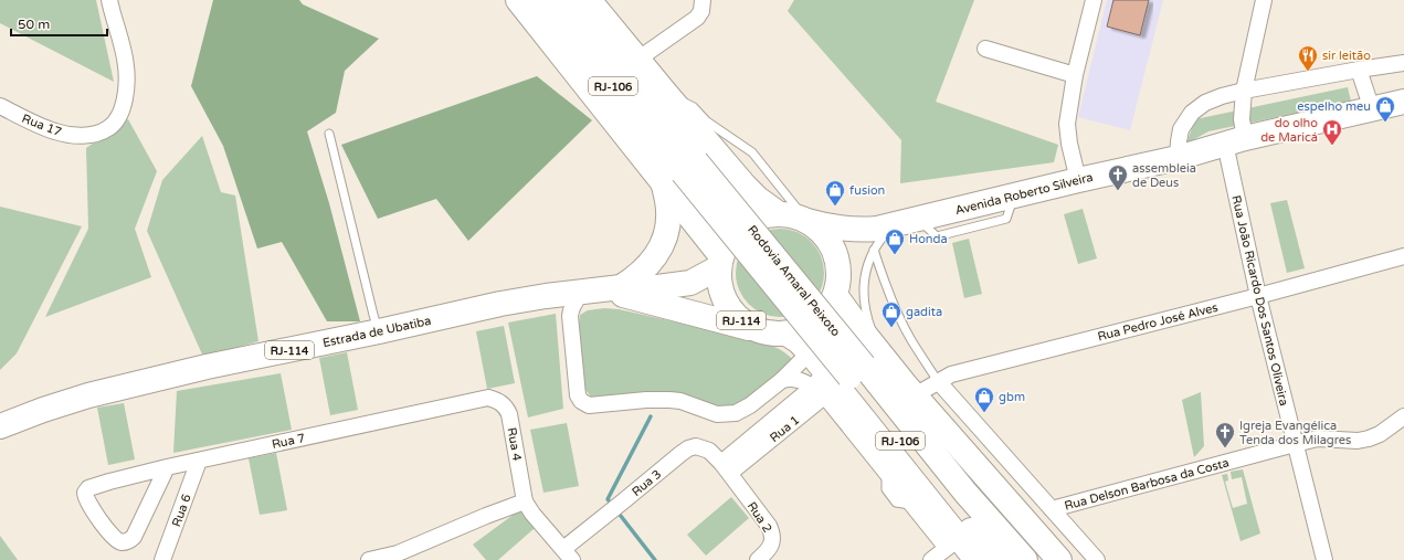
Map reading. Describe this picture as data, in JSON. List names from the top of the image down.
{
  "streets": {
    "main road": [
      "RJ-106",
      "Avenida Roberto Silveira",
      "Rodovia Amaral Peixoto",
      "RJ-114",
      "Estrada de Ubatiba"
    ],
    "street": [
      "Rua 17",
      "Rua João Ricardo Dos Santos Oliveira",
      "Rua Pedro José Alves",
      "Rua 1",
      "Rua 7",
      "Rua 4",
      "Rua 3",
      "Rua Delson Barbosa da Costa",
      "Rua 6",
      "Rua 2"
    ]
  },
  "crossings": [
    ["Avenida Roberto Silveira", "Rua João Ricardo Dos Santos Oliveira"],
    ["Avenida Roberto Silveira", "RJ-114"],
    ["Avenida Roberto Silveira", "Estrada de Ubatiba"],
    ["Rodovia Amaral Peixoto", "Rua 1"],
    ["Rua João Ricardo Dos Santos Oliveira", "Rua Pedro José Alves"],
    ["Rua João Ricardo Dos Santos Oliveira", "Rua Delson Barbosa da Costa"],
    ["RJ-114", "Estrada de Ubatiba"],
    ["Rua Pedro José Alves", "Rua Delson Barbosa da Costa"],
    ["Rua 1", "Rua 3"],
    ["Rua 1", "Rua 2"],
    ["Rua 7", "Rua 4"],
    ["Rua 7", "Rua 6"],
    ["Rua 3", "Rua 2"]
  ],
  "places": {
    "restaurant": ["sir leitão"],
    "shop": [
      "espelho meu",
      "fusion",
      "Honda",
      "gadita",
      "gbm"
    ],
    "hospital": ["do olho de Maricá"],
    "church": ["assembleia de Deus", "Igreja Evangélica Tenda dos Milagres"]
  },
  "scale_bar": "50 m"
}
